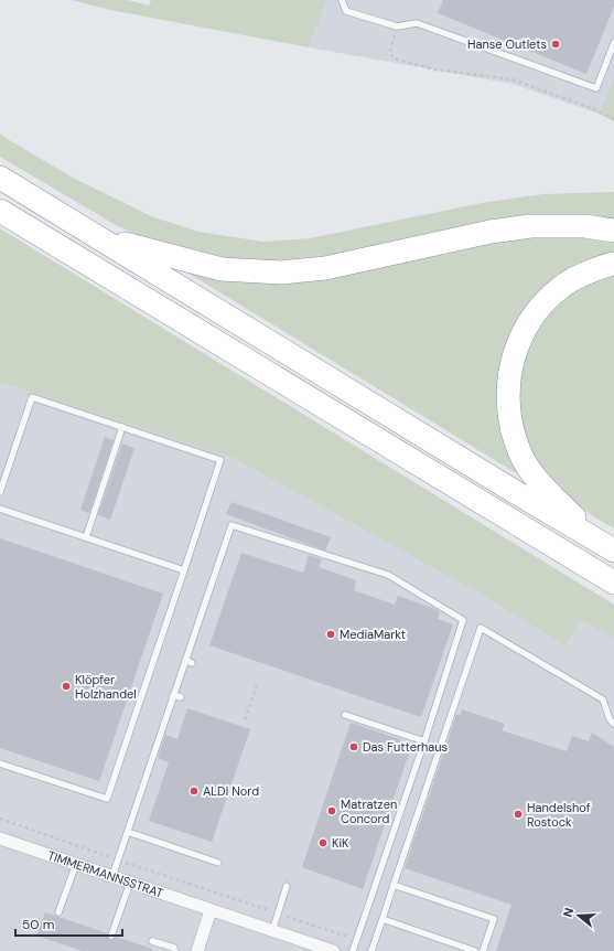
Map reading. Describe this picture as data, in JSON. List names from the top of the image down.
{
  "streets": {
    "street": ["TIMMERMANNSSTRAT"]
  },
  "places": [
    "Hanse Outlets",
    "MediaMarkt",
    "Klöpfer Holzhandel",
    "Das Futterhaus",
    "ALDI Nord",
    "Matratzen Concord",
    "Handelshof Rostock",
    "KiK"
  ],
  "scale_bar": "50 m",
  "north": "left"
}
